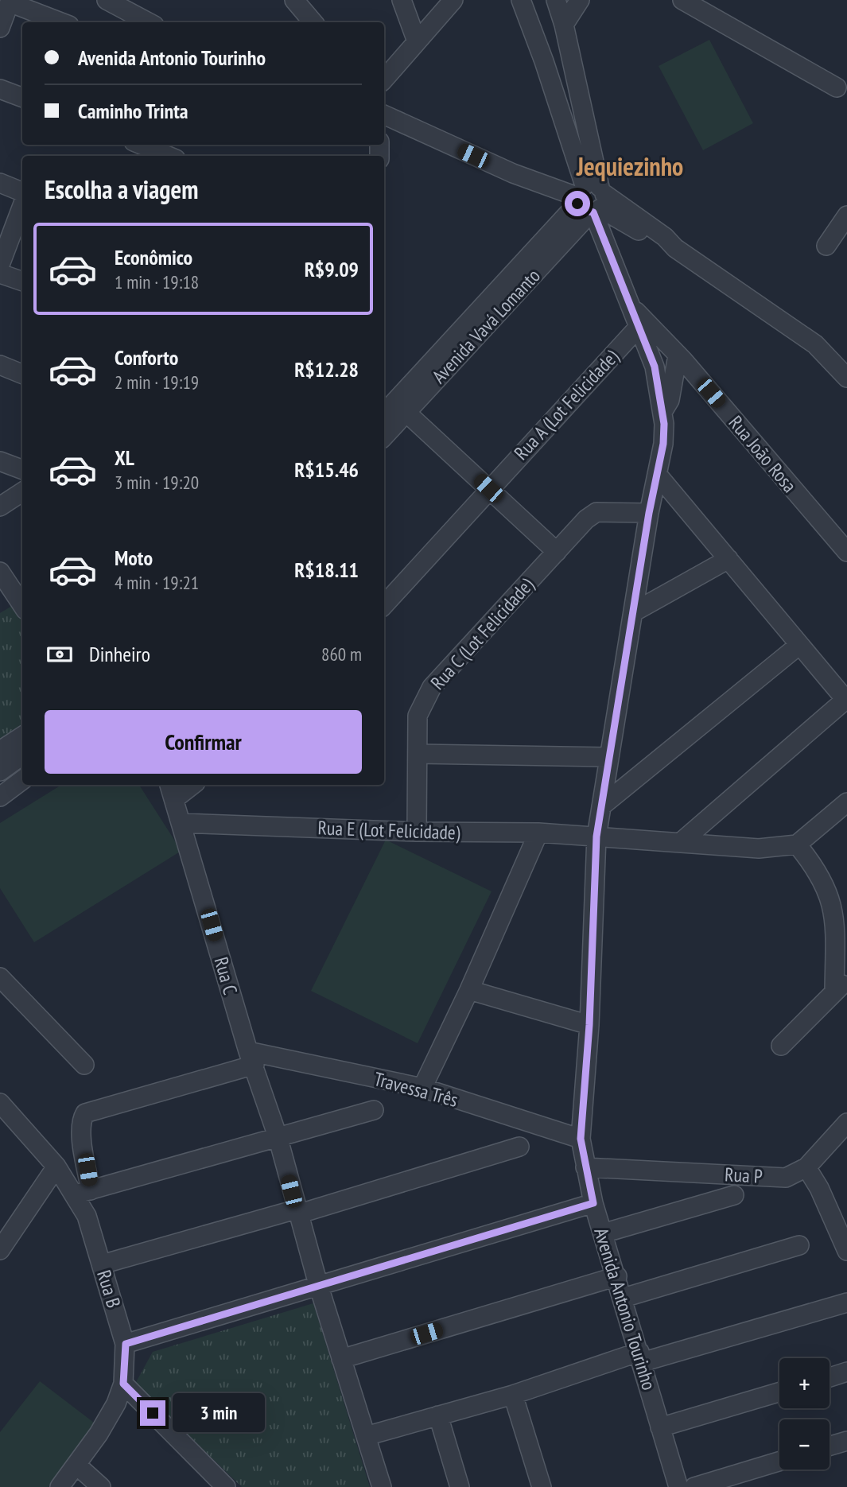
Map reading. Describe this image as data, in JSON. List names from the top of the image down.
{
  "streets": {
    "street": [
      "Avenida Vavá Lomanto",
      "Rua A (Lot Felicidade)",
      "Rua João Rosa",
      "Rua C (Lot Felicidade)",
      "Rua E (Lot Felicidade)",
      "Rua C",
      "Travessa Três",
      "Rua P",
      "Rua B",
      "Avenida Antonio Tourinho"
    ]
  },
  "crossings": [
    ["Avenida Vavá Lomanto", "Avenida Antonio Tourinho"],
    ["Rua A (Lot Felicidade)", "Avenida Antonio Tourinho"],
    ["Rua João Rosa", "Avenida Antonio Tourinho"],
    ["Rua C (Lot Felicidade)", "Rua E (Lot Felicidade)"],
    ["Rua C (Lot Felicidade)", "Avenida Antonio Tourinho"],
    ["Rua E (Lot Felicidade)", "Rua C"],
    ["Rua E (Lot Felicidade)", "Avenida Antonio Tourinho"],
    ["Rua C", "Travessa Três"],
    ["Travessa Três", "Avenida Antonio Tourinho"],
    ["Rua P", "Avenida Antonio Tourinho"]
  ],
  "districts": ["Jequiezinho"],
  "page": {
    "banner": ["Avenida Antonio Tourinho", "Caminho Trinta"],
    "heading": "Escolha a viagem",
    "list": [
      {
        "name": "Econômico",
        "note": "1 min · 19:18",
        "value": "R$9.09"
      },
      {
        "name": "Conforto",
        "note": "2 min · 19:19",
        "value": "R$12.28"
      },
      {
        "name": "XL",
        "note": "3 min · 19:20",
        "value": "R$15.46"
      },
      {
        "name": "Moto",
        "note": "4 min · 19:21",
        "value": "R$18.11"
      }
    ],
    "pay": ["Dinheiro", "860 m"],
    "buttons": "Confirmar",
    "map_buttons": ["+", "−"],
    "bubble": "3 min"
  }
}
